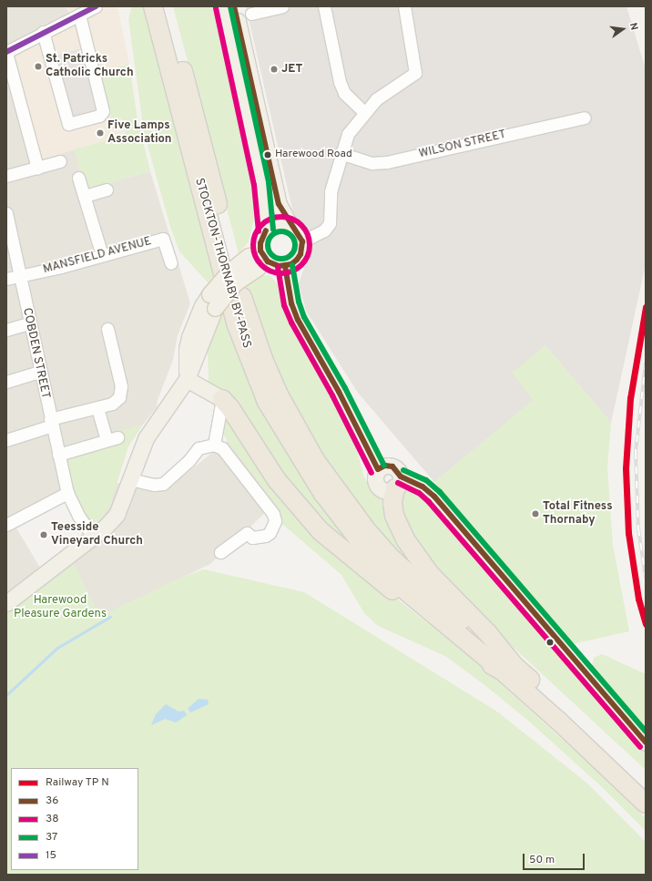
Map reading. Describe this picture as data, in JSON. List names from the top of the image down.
{
  "streets": {
    "highway": ["STOCKTON-THORNABY BY-PASS"],
    "street": ["WILSON STREET", "MANSFIELD AVENUE", "COBDEN STREET"]
  },
  "crossings": [
    ["MANSFIELD AVENUE", "COBDEN STREET"]
  ],
  "parks": ["Harewood Pleasure Gardens"],
  "places": [
    "St. Patricks Catholic Church",
    "JET",
    "Five Lamps Association",
    "Harewood Road",
    "Total Fitness Thornaby",
    "Teesside Vineyard Church"
  ],
  "lines": [
    "transit line 36",
    "transit line 37",
    "transit line 15",
    "transit line 38"
  ],
  "legend": [
    "Railway TP N",
    "36",
    "38",
    "37",
    "15"
  ],
  "scale_bar": "50 m",
  "north": "right"
}
